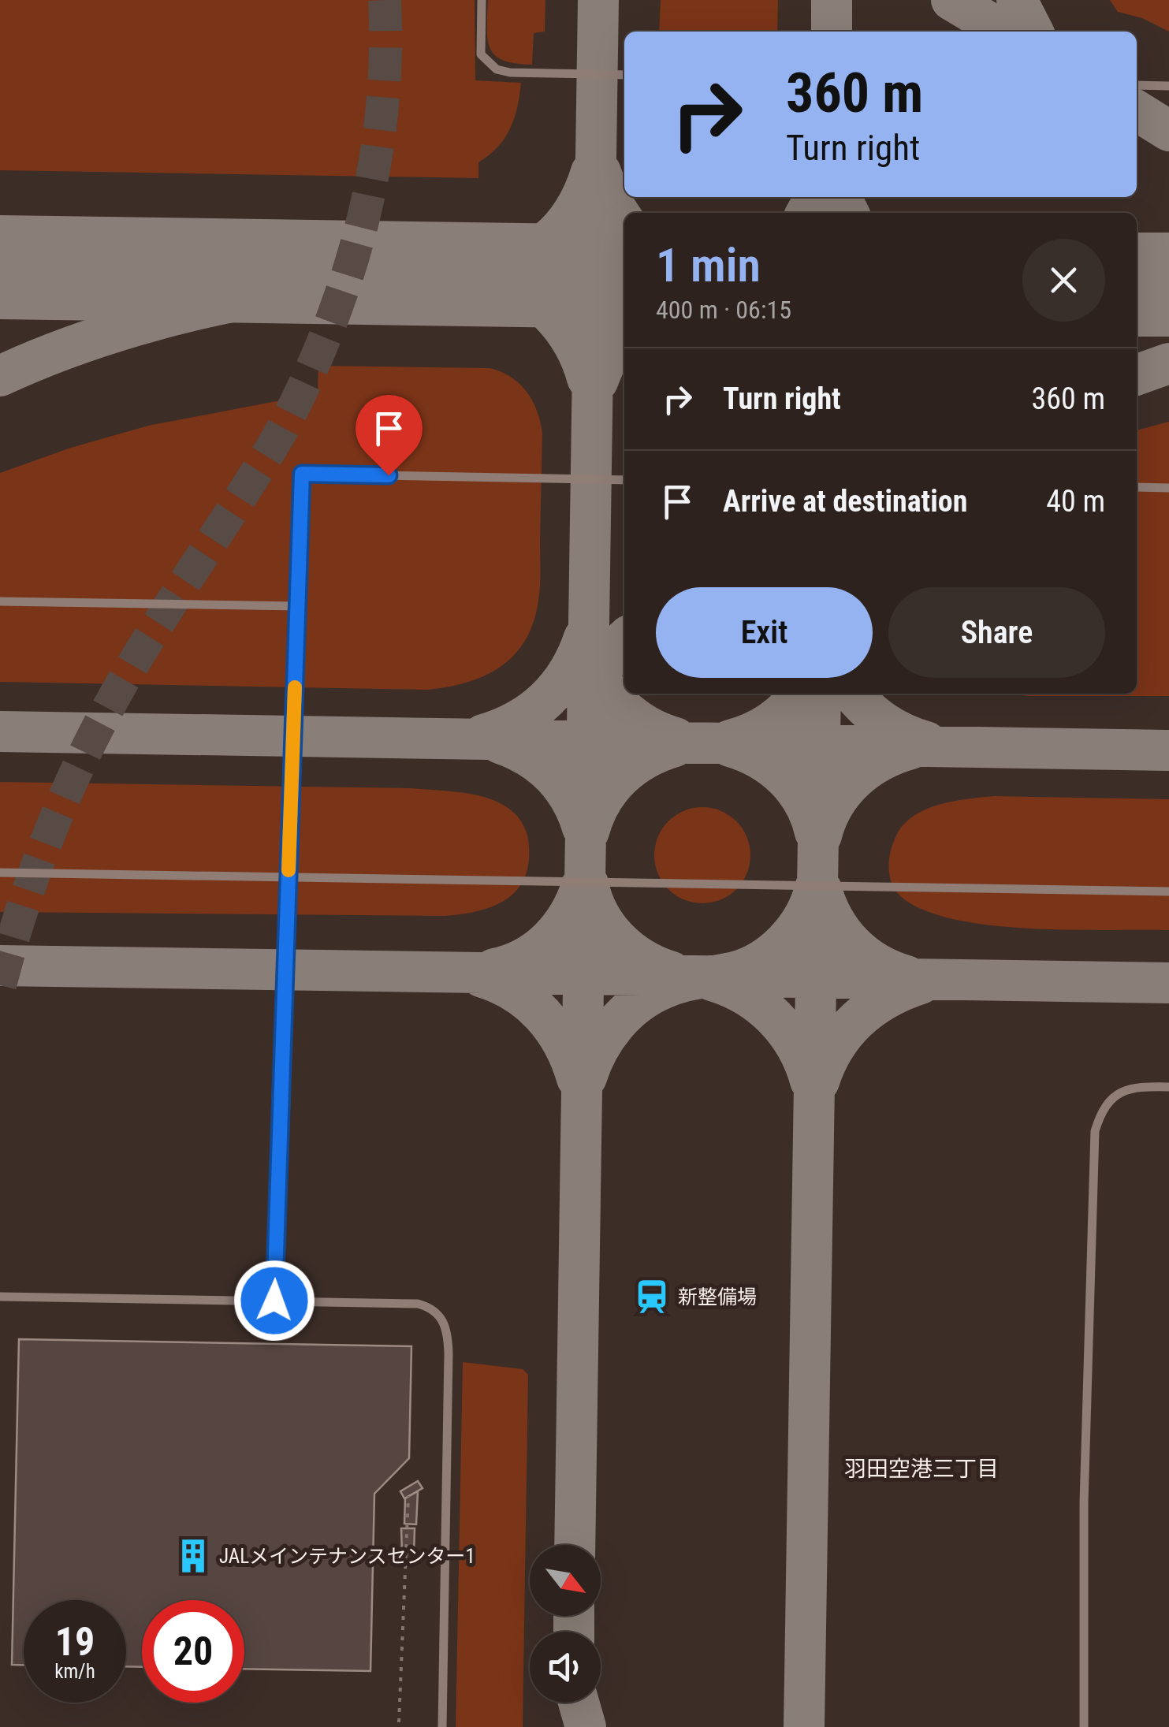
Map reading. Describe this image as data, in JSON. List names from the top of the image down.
{
  "districts": ["羽田空港三丁目"],
  "places": {
    "station": ["新整備場"],
    "building": ["JALメインテナンスセンター1"]
  },
  "north": "bottom right",
  "page": {
    "turn": ["360 m", "Turn right"],
    "heading": ["1 min", "400 m · 06:15"],
    "list": [
      {
        "name": "Turn right",
        "value": "360 m"
      },
      {
        "name": "Arrive at destination",
        "value": "40 m"
      }
    ],
    "buttons": ["Exit", "Share"],
    "speed": "19 km/h",
    "limit": "20"
  }
}
